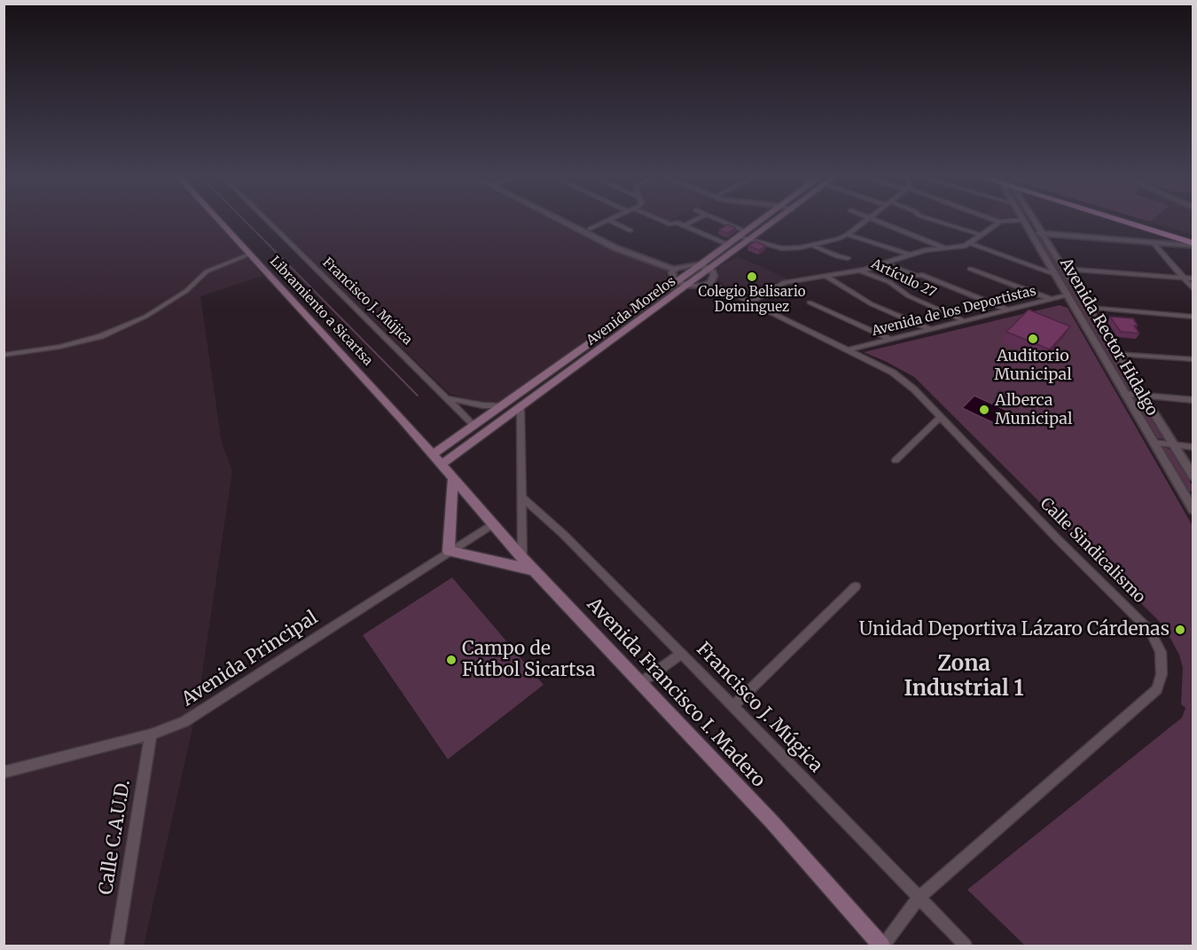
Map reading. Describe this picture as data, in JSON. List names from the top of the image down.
{
  "streets": {
    "main road": ["Libramiento a Sicartsa", "Avenida Morelos", "Avenida Francisco I. Madero"],
    "street": [
      "Artículo 27",
      "Francisco J. Mújica",
      "Avenida de los Deportistas",
      "Avenida Rector Hidalgo",
      "Calle Sindicalismo",
      "Avenida Principal",
      "Francisco J. Múgica",
      "Calle C.A.U.D."
    ]
  },
  "crossings": [
    ["Artículo 27", "Avenida de los Deportistas"],
    ["Francisco J. Mújica", "Avenida Morelos"],
    ["Libramiento a Sicartsa", "Avenida Morelos"],
    ["Libramiento a Sicartsa", "Avenida Francisco I. Madero"],
    ["Avenida Morelos", "Avenida Francisco I. Madero"],
    ["Avenida de los Deportistas", "Avenida Rector Hidalgo"],
    ["Avenida de los Deportistas", "Calle Sindicalismo"],
    ["Calle Sindicalismo", "Avenida Francisco I. Madero"],
    ["Calle Sindicalismo", "Francisco J. Múgica"],
    ["Avenida Principal", "Avenida Francisco I. Madero"],
    ["Avenida Principal", "Calle C.A.U.D."]
  ],
  "districts": ["Zona Industrial 1"],
  "places": [
    "Colegio Belisario Dominguez",
    "Auditorio Municipal",
    "Alberca Municipal",
    "Unidad Deportiva Lázaro Cárdenas",
    "Campo de Fútbol Sicartsa"
  ]
}
